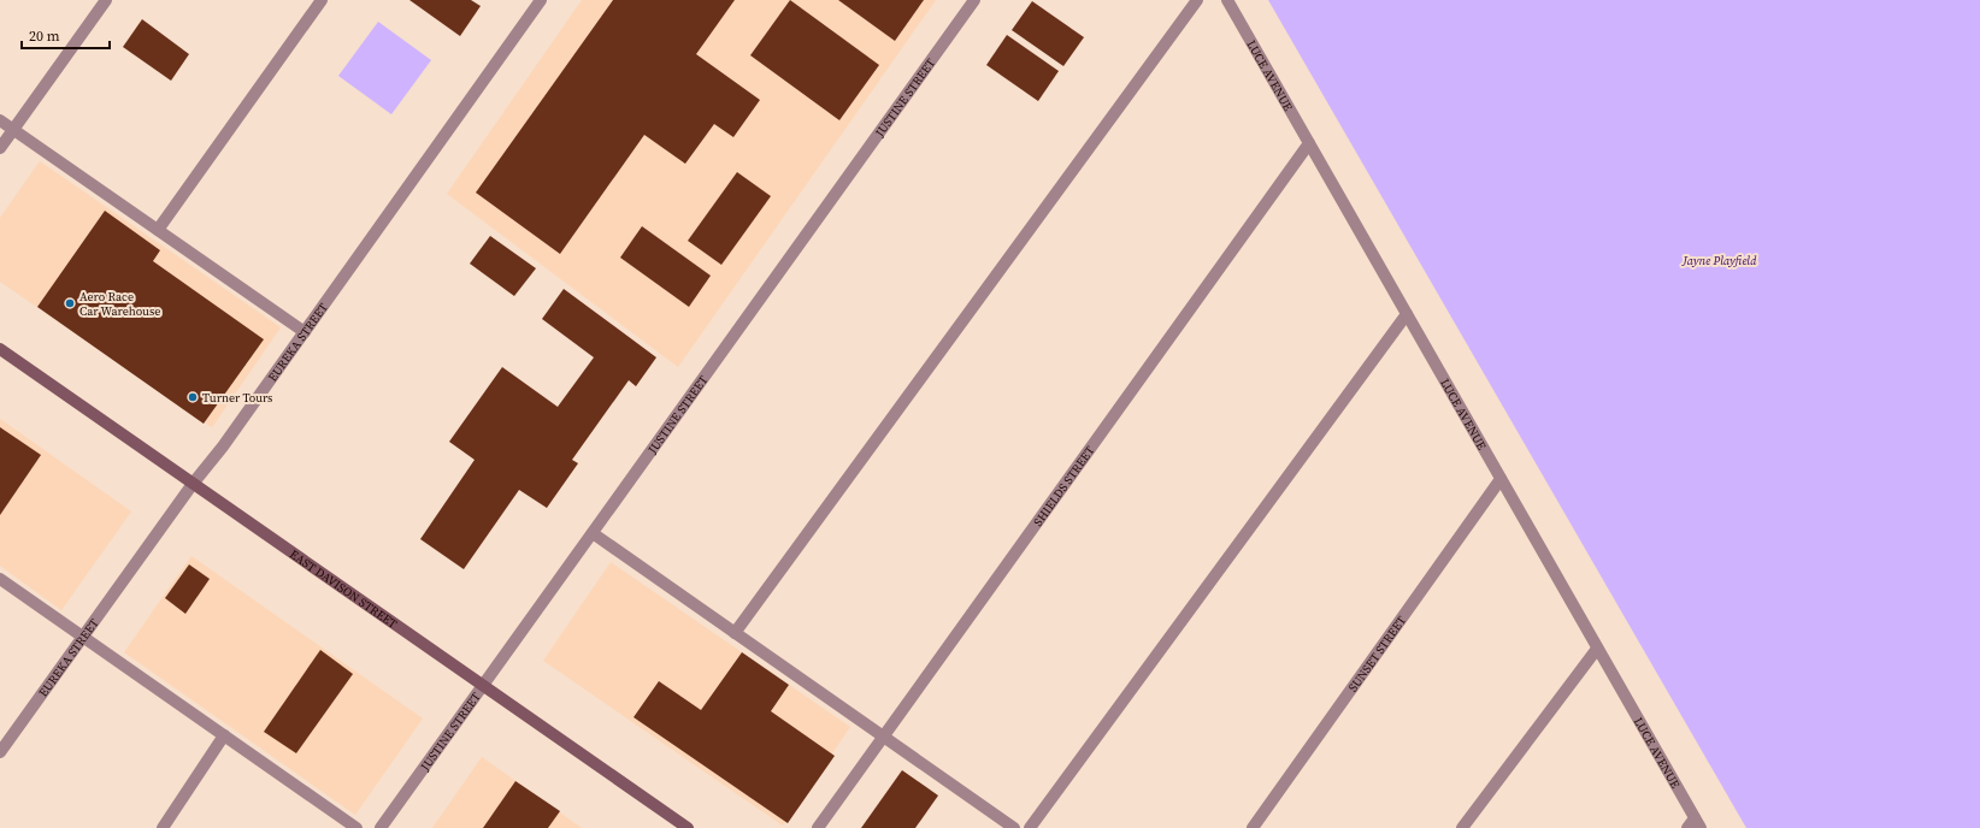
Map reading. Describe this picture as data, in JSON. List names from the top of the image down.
{
  "streets": {
    "main road": ["EAST DAVISON STREET"],
    "street": [
      "LUCE AVENUE",
      "JUSTINE STREET",
      "EUREKA STREET",
      "SHIELDS STREET",
      "SUNSET STREET"
    ]
  },
  "crossings": [
    ["LUCE AVENUE", "SHIELDS STREET"],
    ["LUCE AVENUE", "SUNSET STREET"],
    ["JUSTINE STREET", "EAST DAVISON STREET"],
    ["EUREKA STREET", "EAST DAVISON STREET"]
  ],
  "parks": ["Jayne Playfield"],
  "places": ["Aero Race Car Warehouse", "Turner Tours"],
  "scale_bar": "20 m"
}
